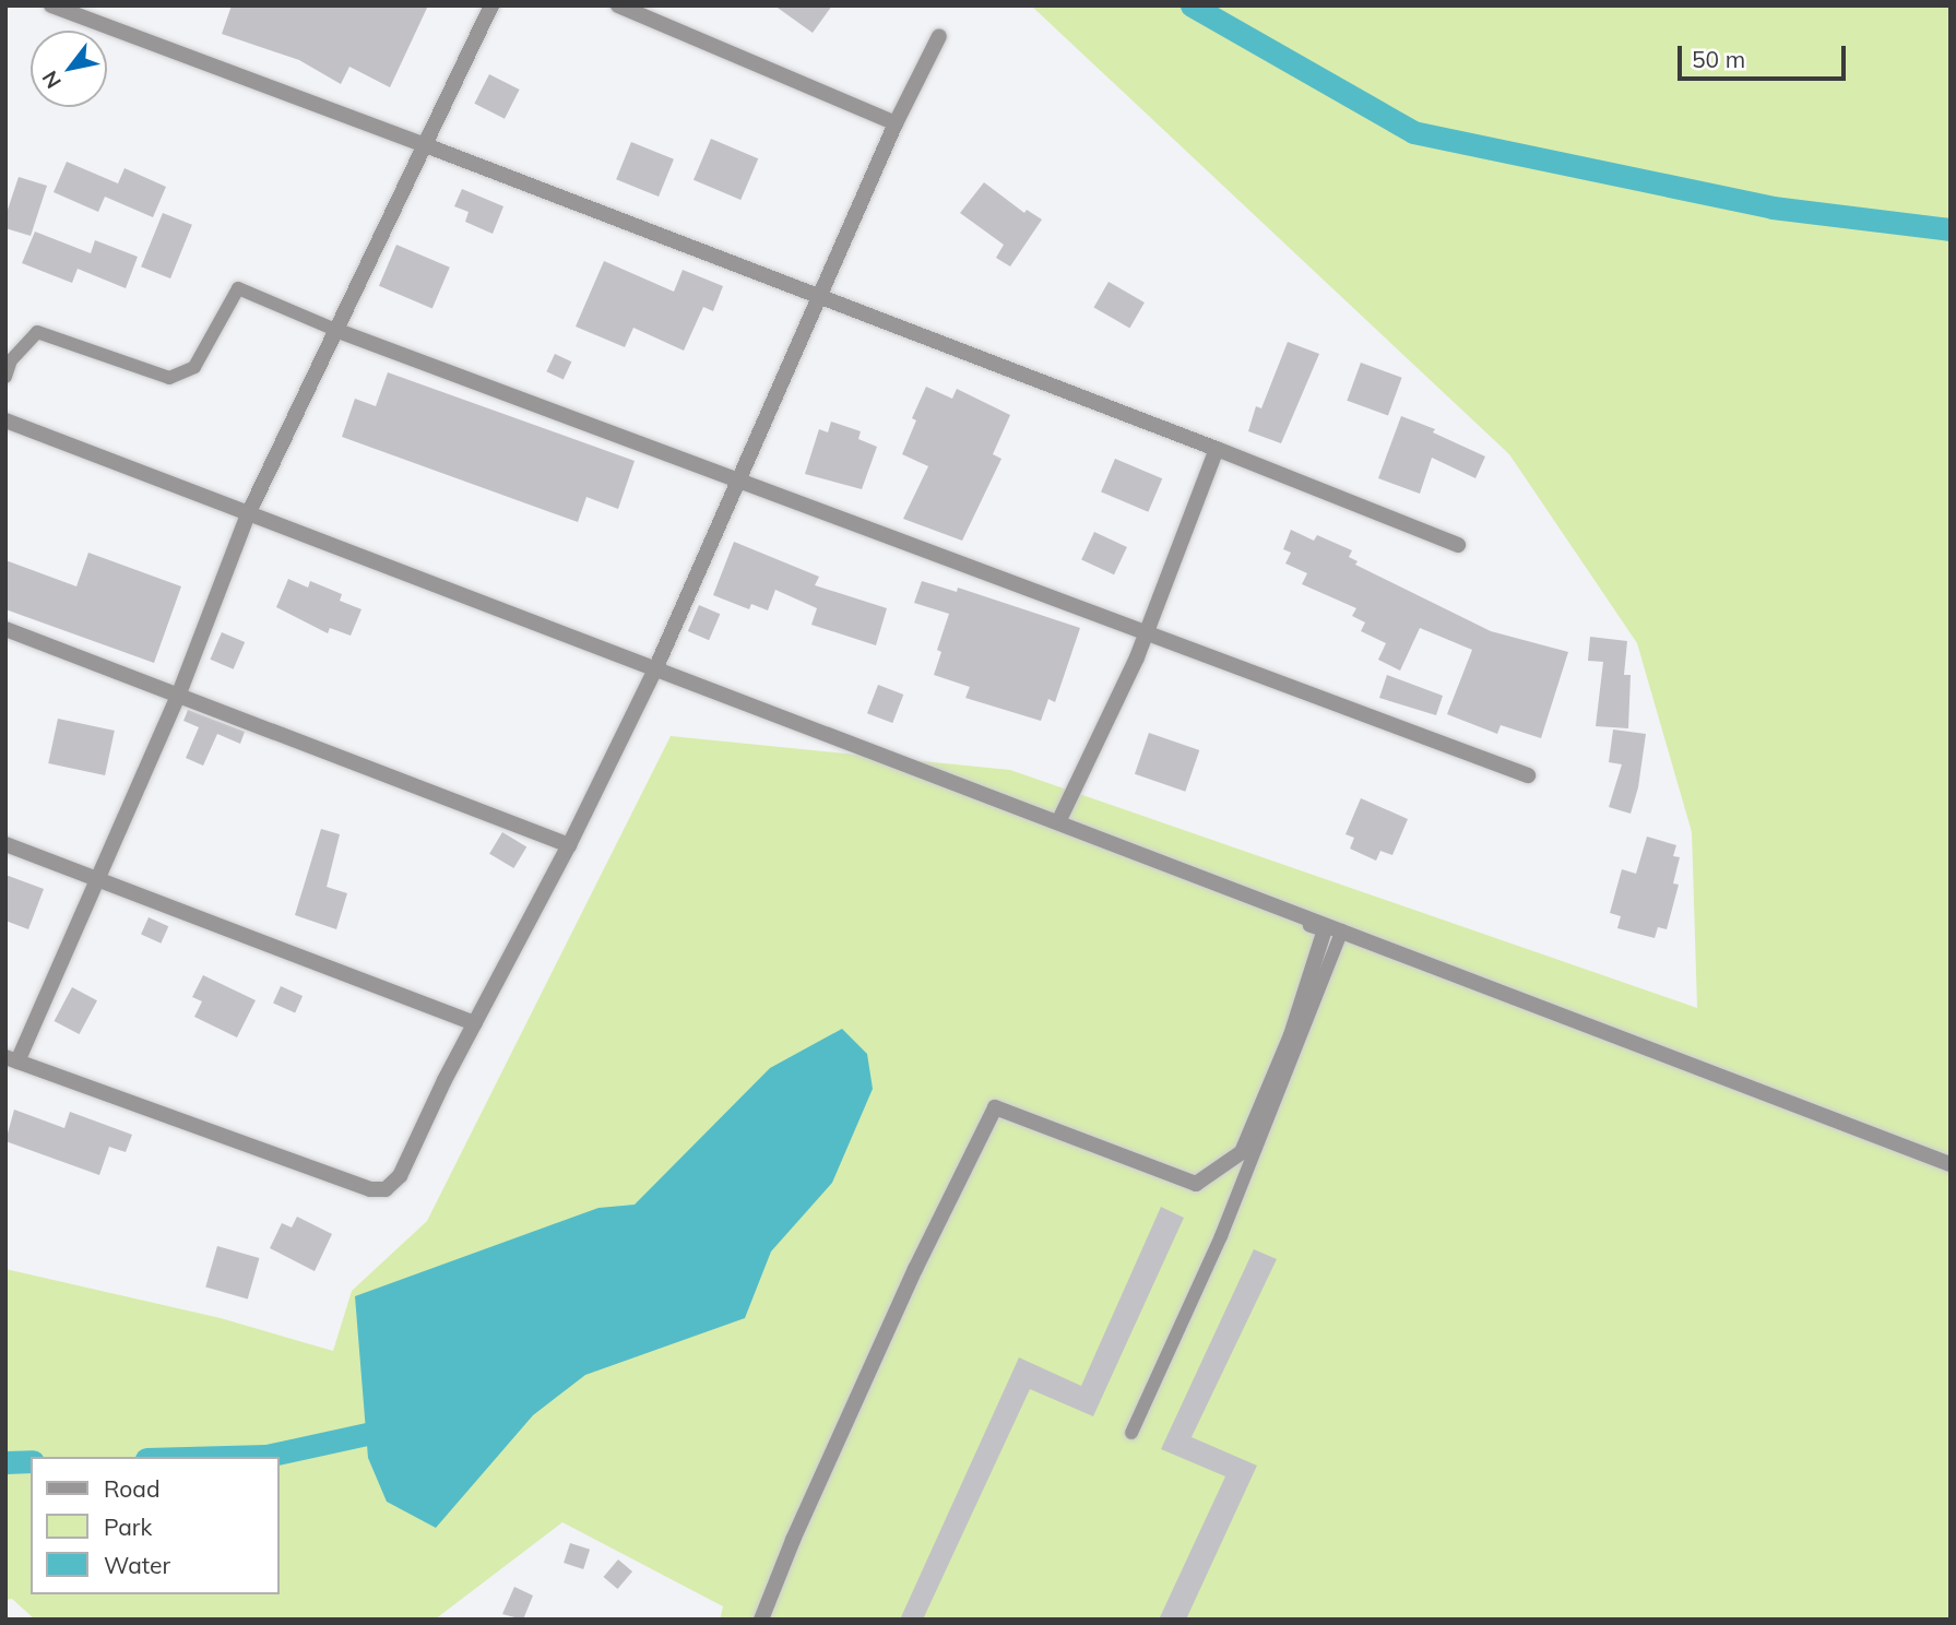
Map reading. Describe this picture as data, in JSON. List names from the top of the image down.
{
  "legend": ["Road", "Park", "Water"],
  "scale_bar": "50 m",
  "north": "bottom left"
}
